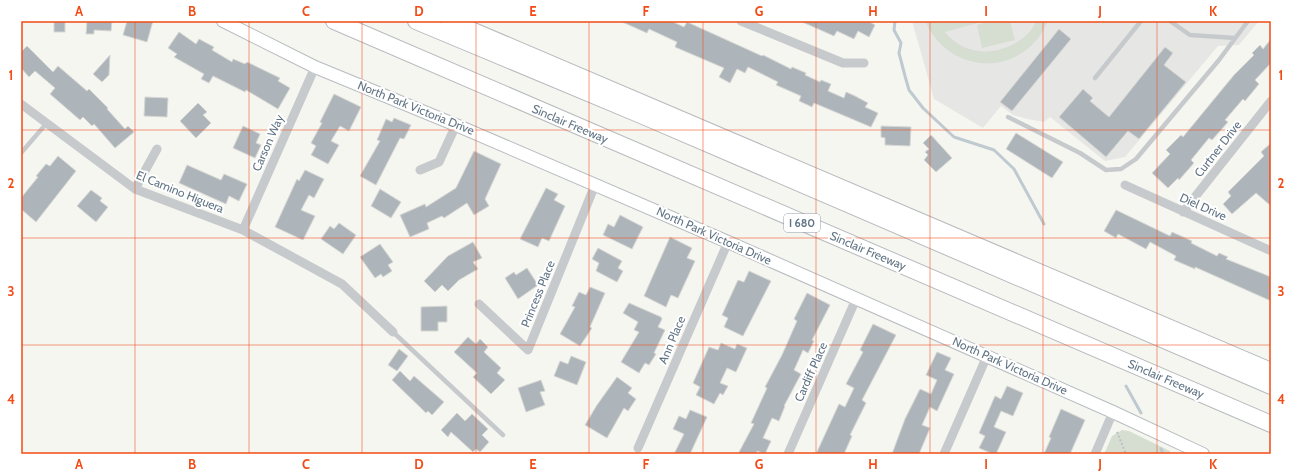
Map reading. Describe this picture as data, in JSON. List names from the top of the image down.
{
  "streets": {
    "highway": ["Sinclair Freeway", "I 680"],
    "street": [
      "North Park Victoria Drive",
      "Carson Way",
      "Curtner Drive",
      "El Camino Higuera",
      "Diel Drive",
      "Princess Place",
      "Ann Place",
      "Cardiff Place"
    ]
  },
  "crossings": [
    ["North Park Victoria Drive", "Carson Way"],
    ["North Park Victoria Drive", "Princess Place"],
    ["North Park Victoria Drive", "Ann Place"],
    ["North Park Victoria Drive", "Cardiff Place"],
    ["Carson Way", "El Camino Higuera"],
    ["Curtner Drive", "Diel Drive"]
  ],
  "grid": {
    "columns": [
      "A",
      "B",
      "C",
      "D",
      "E",
      "F",
      "G",
      "H",
      "I",
      "J",
      "K"
    ],
    "rows": [
      "1",
      "2",
      "3",
      "4"
    ]
  }
}
